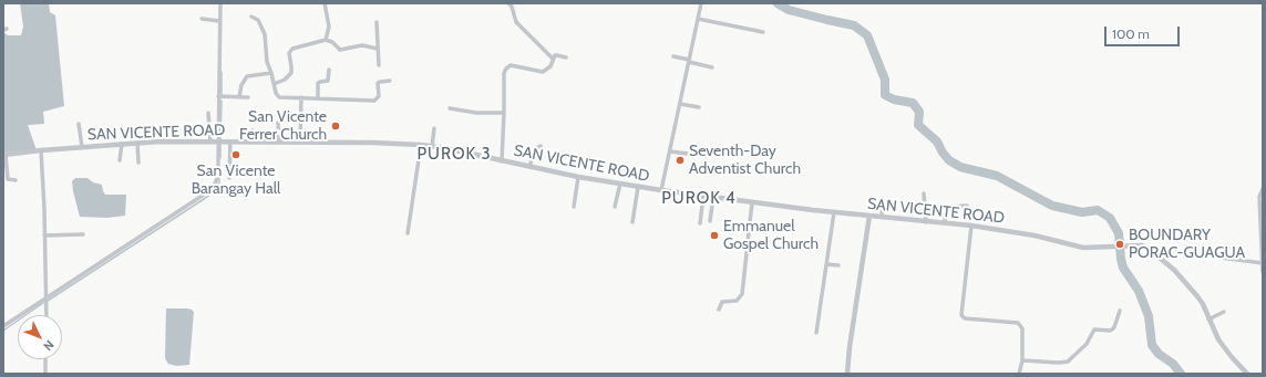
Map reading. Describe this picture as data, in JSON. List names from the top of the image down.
{
  "streets": {
    "street": ["SAN VICENTE ROAD"]
  },
  "districts": ["PUROK 3", "PUROK 4"],
  "places": [
    "San Vicente Ferrer Church",
    "San Vicente Barangay Hall",
    "Seventh-Day Adventist Church",
    "Emmanuel Gospel Church",
    "BOUNDARY PORAC-GUAGUA"
  ],
  "scale_bar": "100 m",
  "north": "bottom right"
}
